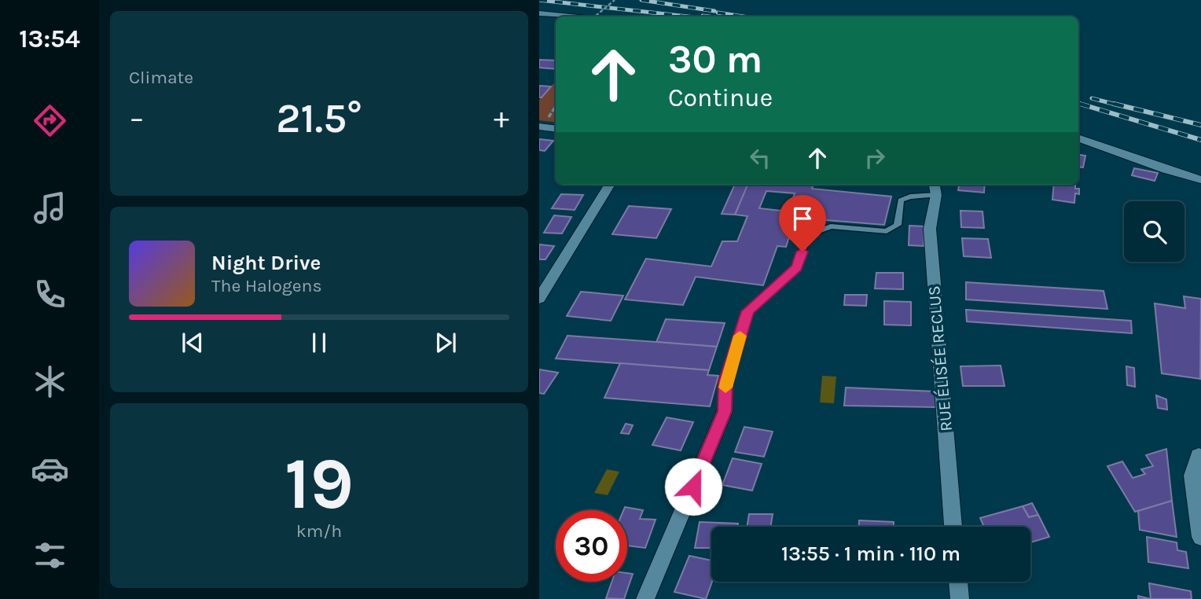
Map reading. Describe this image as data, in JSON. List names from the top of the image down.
{
  "streets": {
    "street": ["RUE ÉLISÉE RECLUS"]
  },
  "page": {
    "tabs": "13:54",
    "tile": [
      "Climate",
      ["19", "km/h"]
    ],
    "turn": ["30 m", "Continue"],
    "heat": ["−", "21.5°", "+"],
    "song": ["Night Drive", "The Halogens"],
    "limit": "30",
    "trip": "13:55 · 1 min · 110 m"
  }
}
